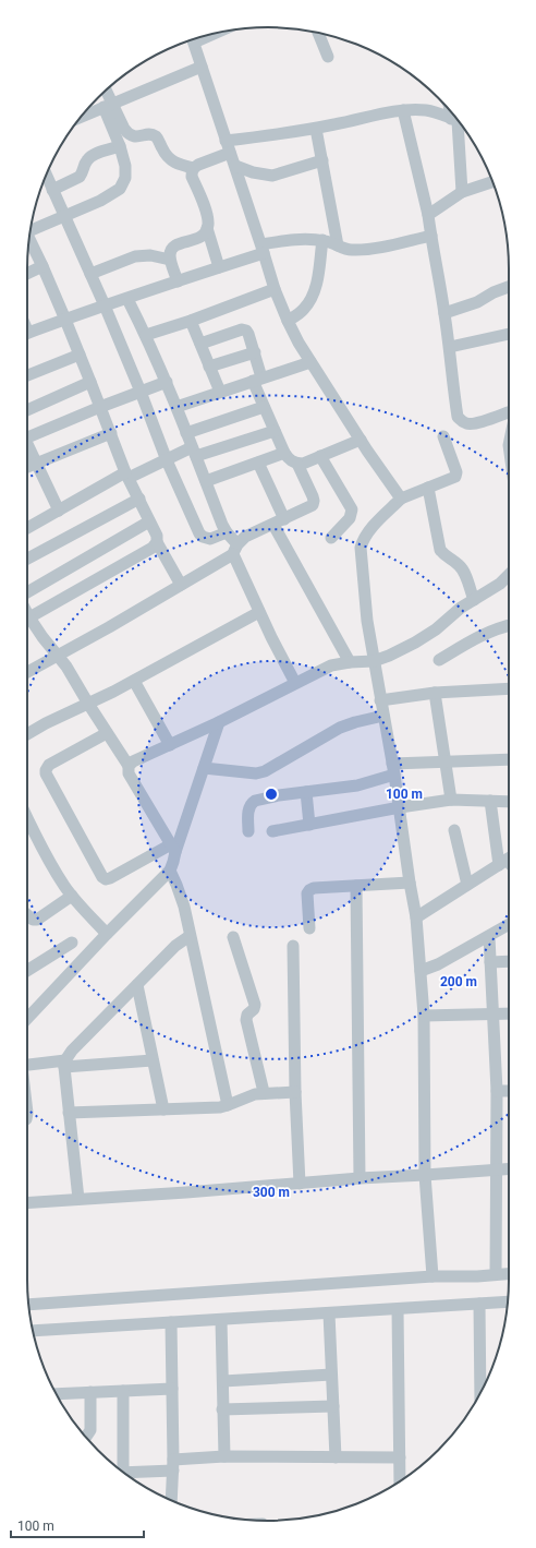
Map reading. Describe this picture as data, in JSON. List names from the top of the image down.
{
  "scale_bar": "100 m",
  "rings": ["100 m", "200 m", "300 m"]
}
